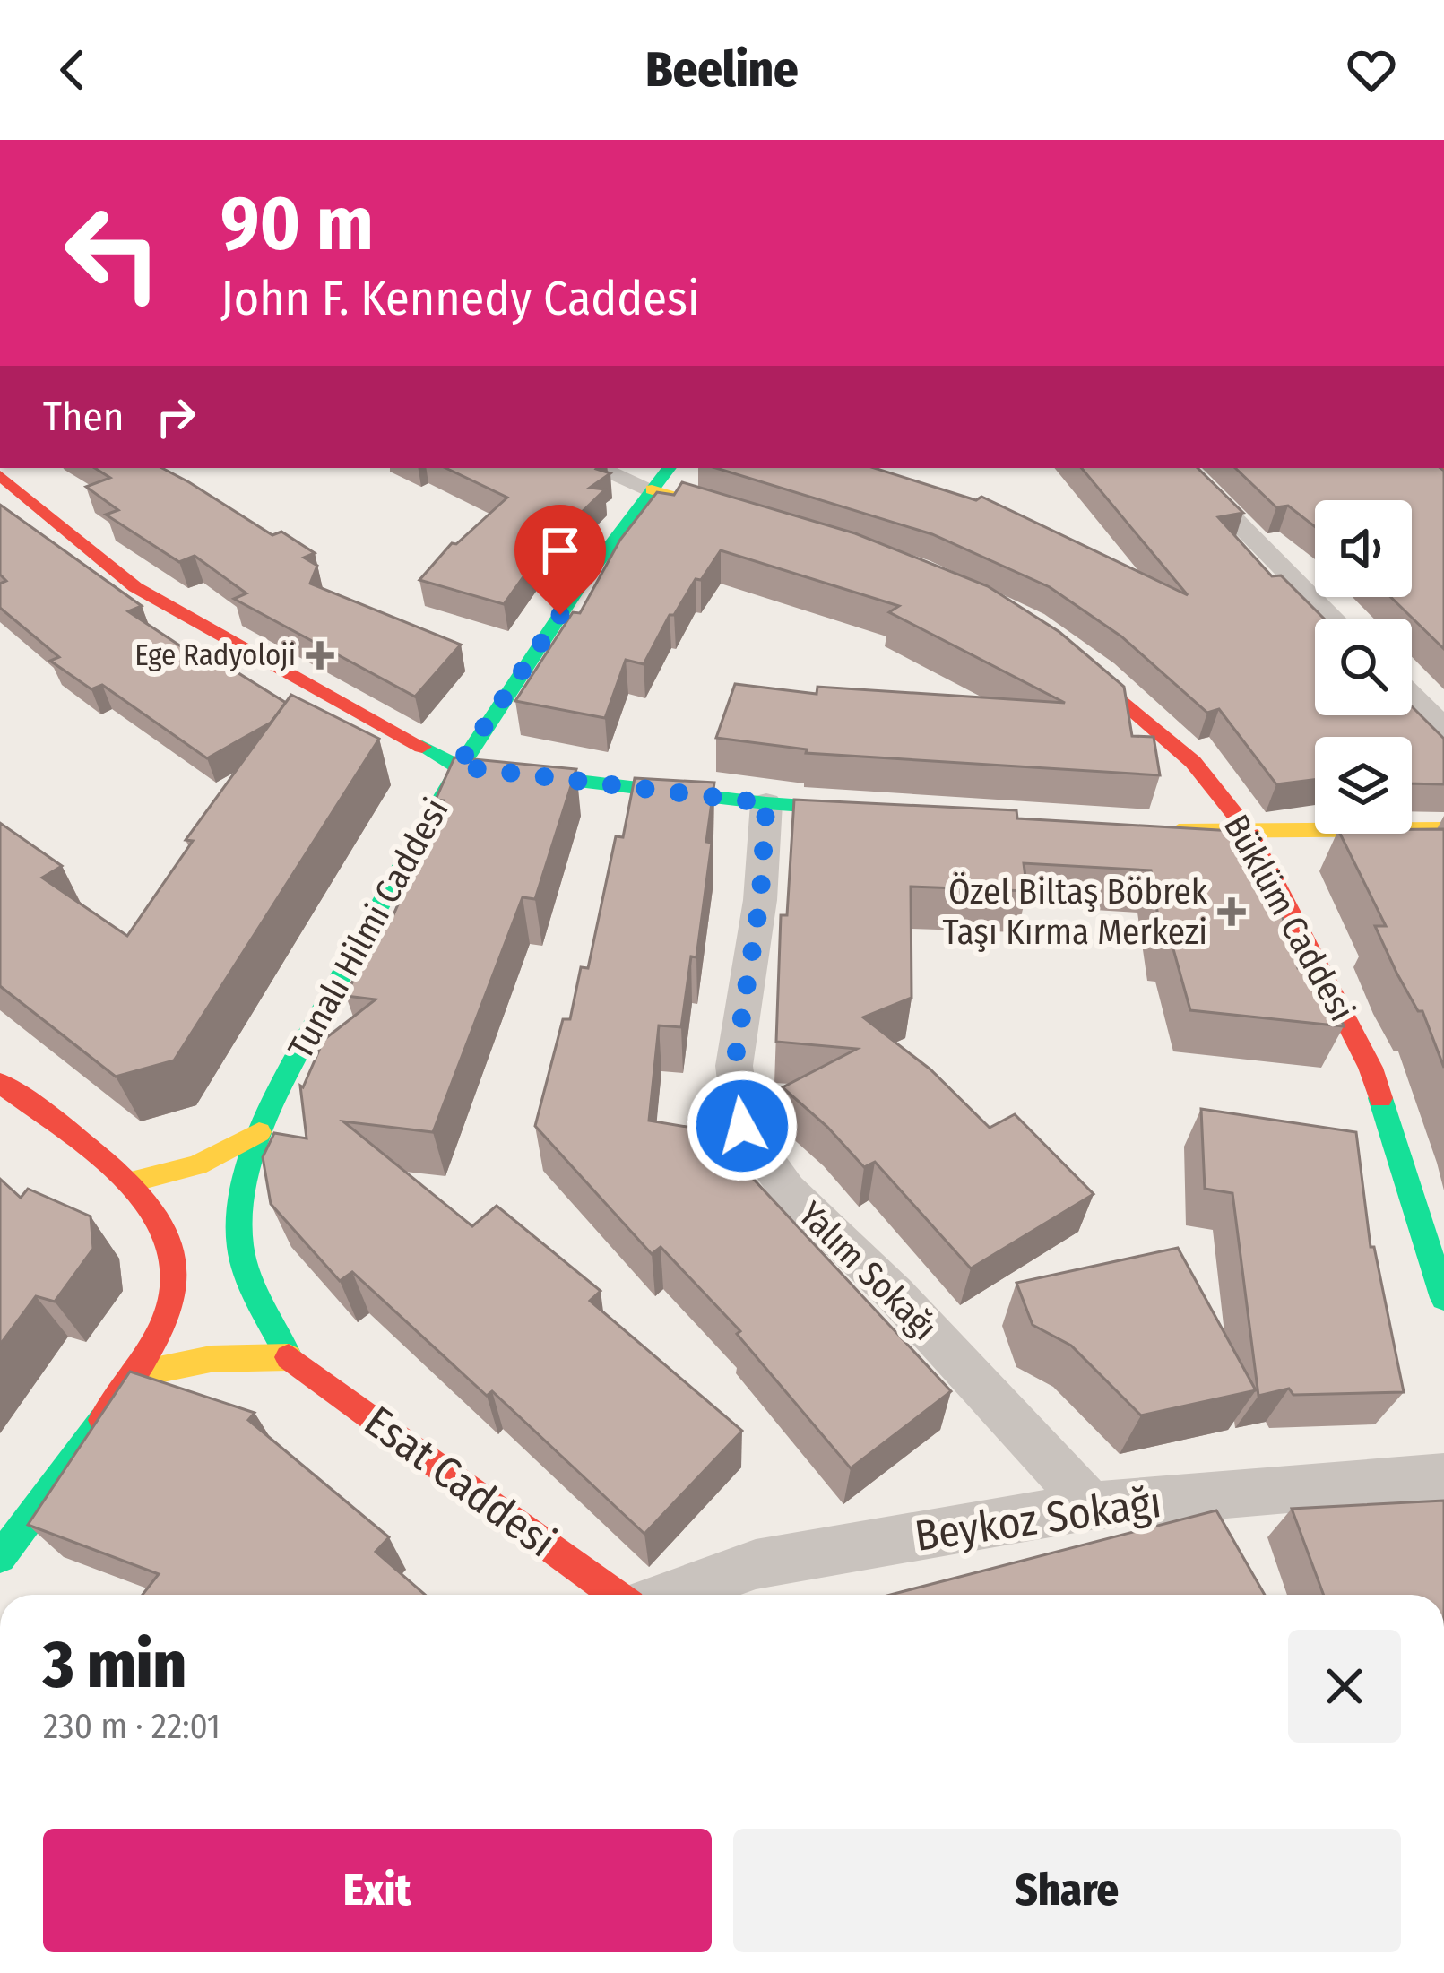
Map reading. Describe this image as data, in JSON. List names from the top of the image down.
{
  "streets": {
    "main road": ["Büklüm Caddesi", "Tunalı Hilmi Caddesi", "Esat Caddesi"],
    "street": ["Yalım Sokağı", "Beykoz Sokağı"]
  },
  "crossings": [
    ["Yalım Sokağı", "Beykoz Sokağı"]
  ],
  "places": {
    "health": ["Ege Radyoloji", "Özel Biltaş Böbrek Taşı Kırma Merkezi"]
  },
  "page": {
    "header": "Beeline",
    "turn": ["90 m", "John F. Kennedy Caddesi"],
    "then": "Then",
    "heading": ["3 min", "230 m · 22:01"],
    "buttons": ["Exit", "Share"]
  }
}
